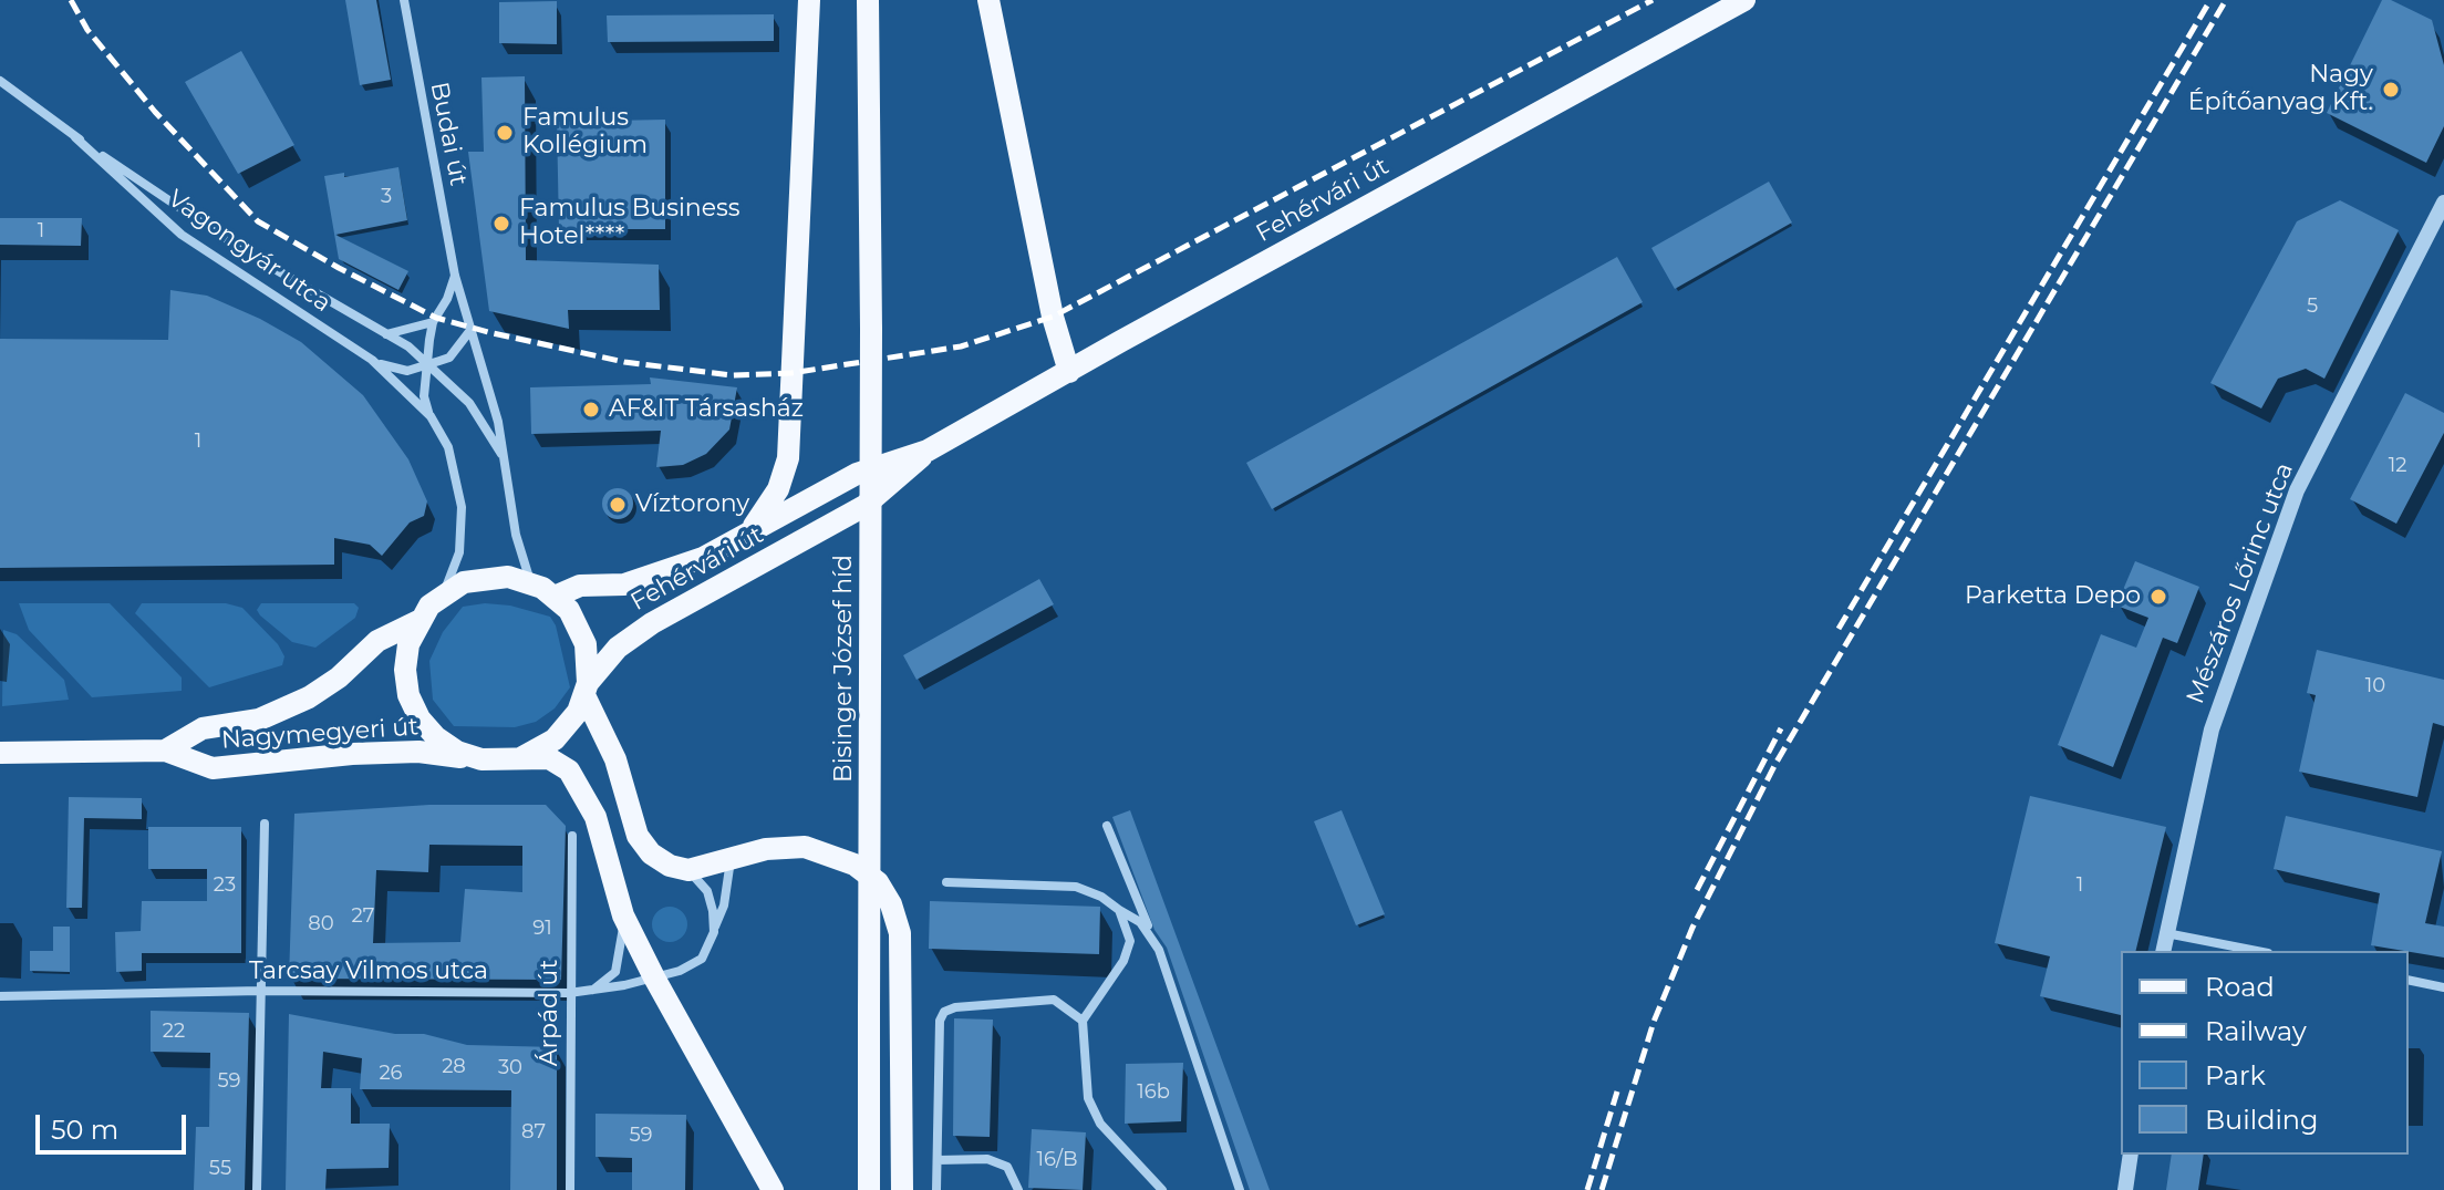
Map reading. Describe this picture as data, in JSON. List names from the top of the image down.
{
  "streets": {
    "main road": ["Fehérvári út", "Bisinger József híd", "Nagymegyeri út"],
    "street": [
      "Budai út",
      "Vagongyár utca",
      "Mészáros Lőrinc utca",
      "Tarcsay Vilmos utca",
      "Árpád út"
    ]
  },
  "crossings": [
    ["Budai út", "Fehérvári út"],
    ["Budai út", "Vagongyár utca"],
    ["Budai út", "Nagymegyeri út"],
    ["Fehérvári út", "Nagymegyeri út"],
    ["Tarcsay Vilmos utca", "Árpád út"]
  ],
  "places": [
    "Nagy Építőanyag Kft.",
    "Famulus Kollégium",
    "Famulus Business Hotel****",
    "AF&IT Társasház",
    "Víztorony",
    "Parketta Depo"
  ],
  "house_numbers": [
    "3",
    "1",
    "5",
    "1",
    "12",
    "10",
    "23",
    "1",
    "27",
    "80",
    "91",
    "22",
    "28",
    "30",
    "26",
    "59",
    "16b",
    "87",
    "59",
    "16/B",
    "55"
  ],
  "legend": [
    "Road",
    "Railway",
    "Park",
    "Building"
  ],
  "scale_bar": "50 m"
}
